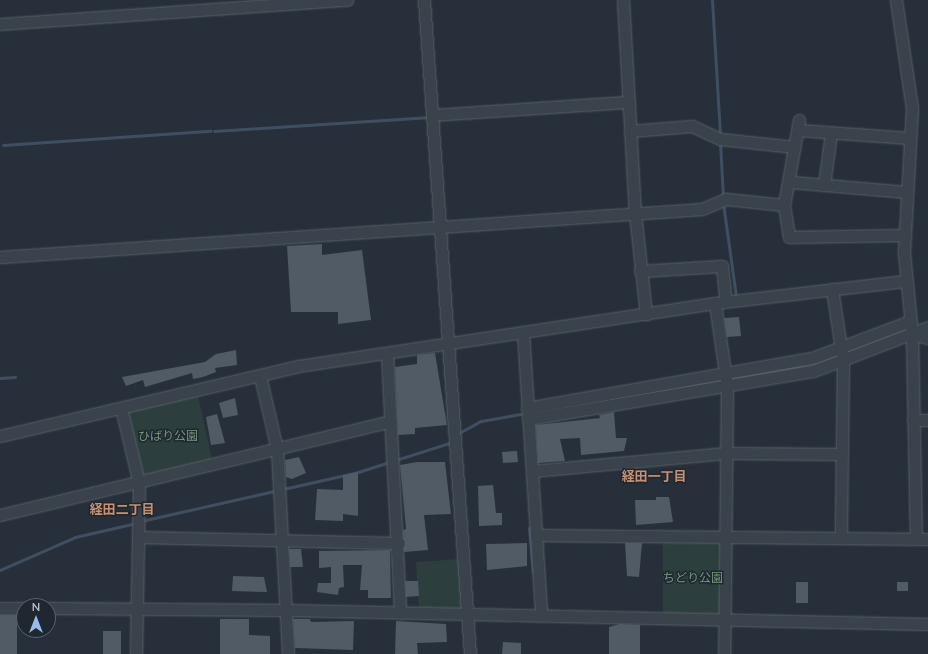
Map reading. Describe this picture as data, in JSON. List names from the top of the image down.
{
  "districts": ["経田一丁目", "経田二丁目"],
  "parks": ["ひばり公園", "ちどり公園"],
  "north": "top"
}
